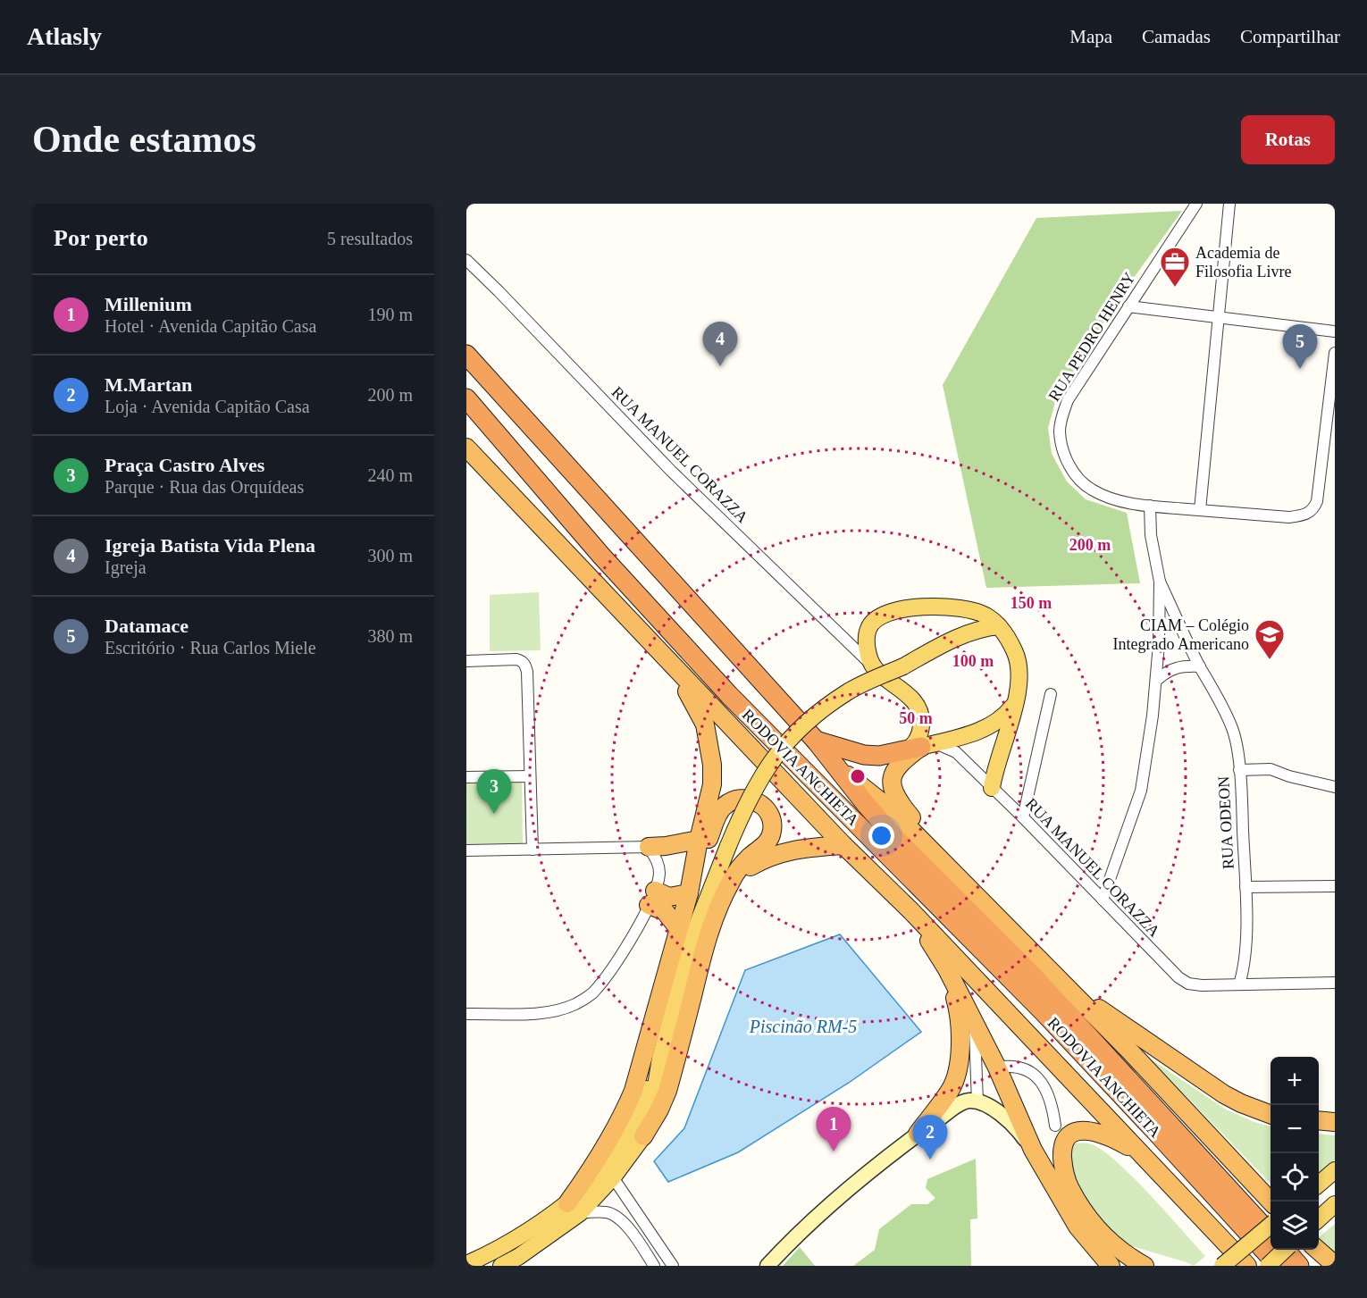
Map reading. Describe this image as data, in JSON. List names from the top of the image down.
{
  "streets": {
    "highway": ["RODOVIA ANCHIETA"],
    "street": ["RUA PEDRO HENRY", "RUA MANUEL CORAZZA", "RUA ODEON"]
  },
  "crossings": [
    ["RUA MANUEL CORAZZA", "RUA ODEON"]
  ],
  "water": ["Piscinão RM-5"],
  "places": {
    "office": ["Academia de Filosofia Livre"],
    "school or university": ["CIAM – Colégio Integrado Americano"]
  },
  "page": {
    "header": "Atlasly",
    "nav": ["Mapa", "Camadas", "Compartilhar"],
    "buttons": "Rotas",
    "title": "Onde estamos",
    "heading": ["Por perto", "5 resultados"],
    "list": [
      {
        "mark": "1",
        "name": "Millenium",
        "note": "Hotel · Avenida Capitão Casa",
        "value": "190 m"
      },
      {
        "mark": "2",
        "name": "M.Martan",
        "note": "Loja · Avenida Capitão Casa",
        "value": "200 m"
      },
      {
        "mark": "3",
        "name": "Praça Castro Alves",
        "note": "Parque · Rua das Orquídeas",
        "value": "240 m"
      },
      {
        "mark": "4",
        "name": "Igreja Batista Vida Plena",
        "note": "Igreja",
        "value": "300 m"
      },
      {
        "mark": "5",
        "name": "Datamace",
        "note": "Escritório · Rua Carlos Miele",
        "value": "380 m"
      }
    ],
    "pins": [
      "4",
      "5",
      "3",
      "1",
      "2"
    ],
    "map_buttons": ["+", "−"]
  },
  "rings": [
    "200 m",
    "150 m",
    "100 m",
    "50 m"
  ]
}
